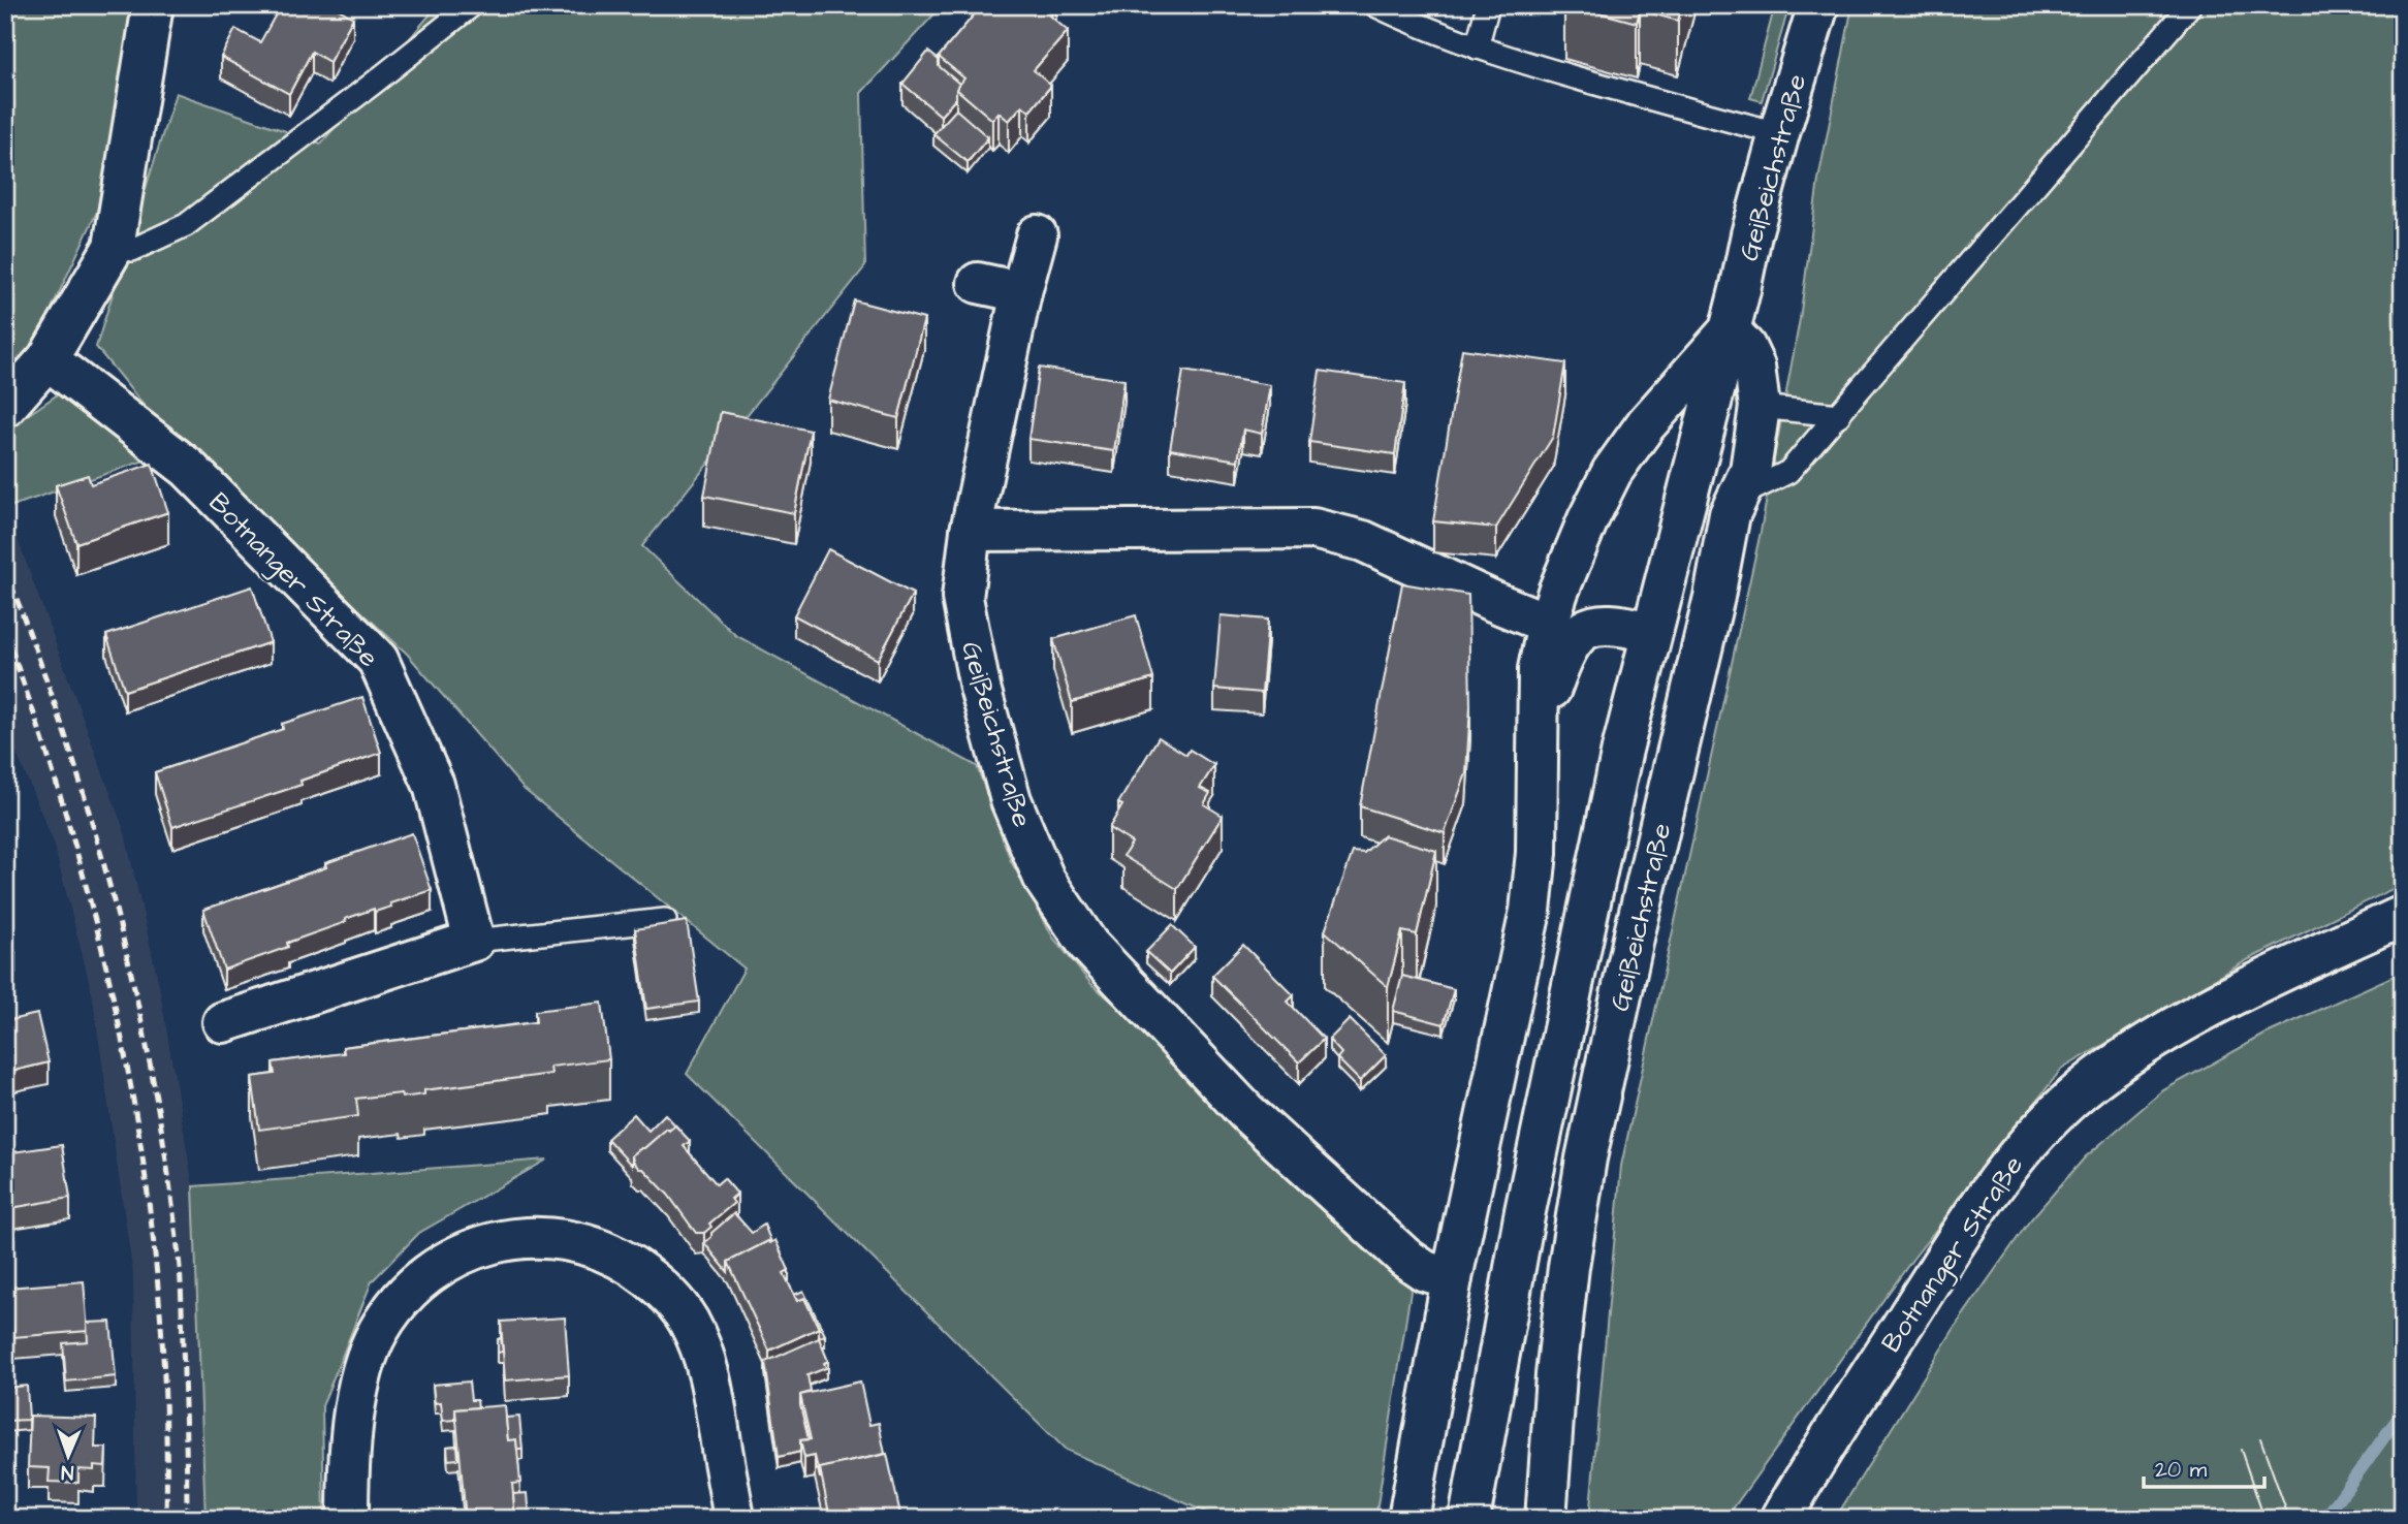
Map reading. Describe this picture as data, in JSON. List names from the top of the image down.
{
  "streets": {
    "main road": ["Geißeichstraße", "Botnanger Straße"]
  },
  "scale_bar": "20 m",
  "north": "bottom"
}
